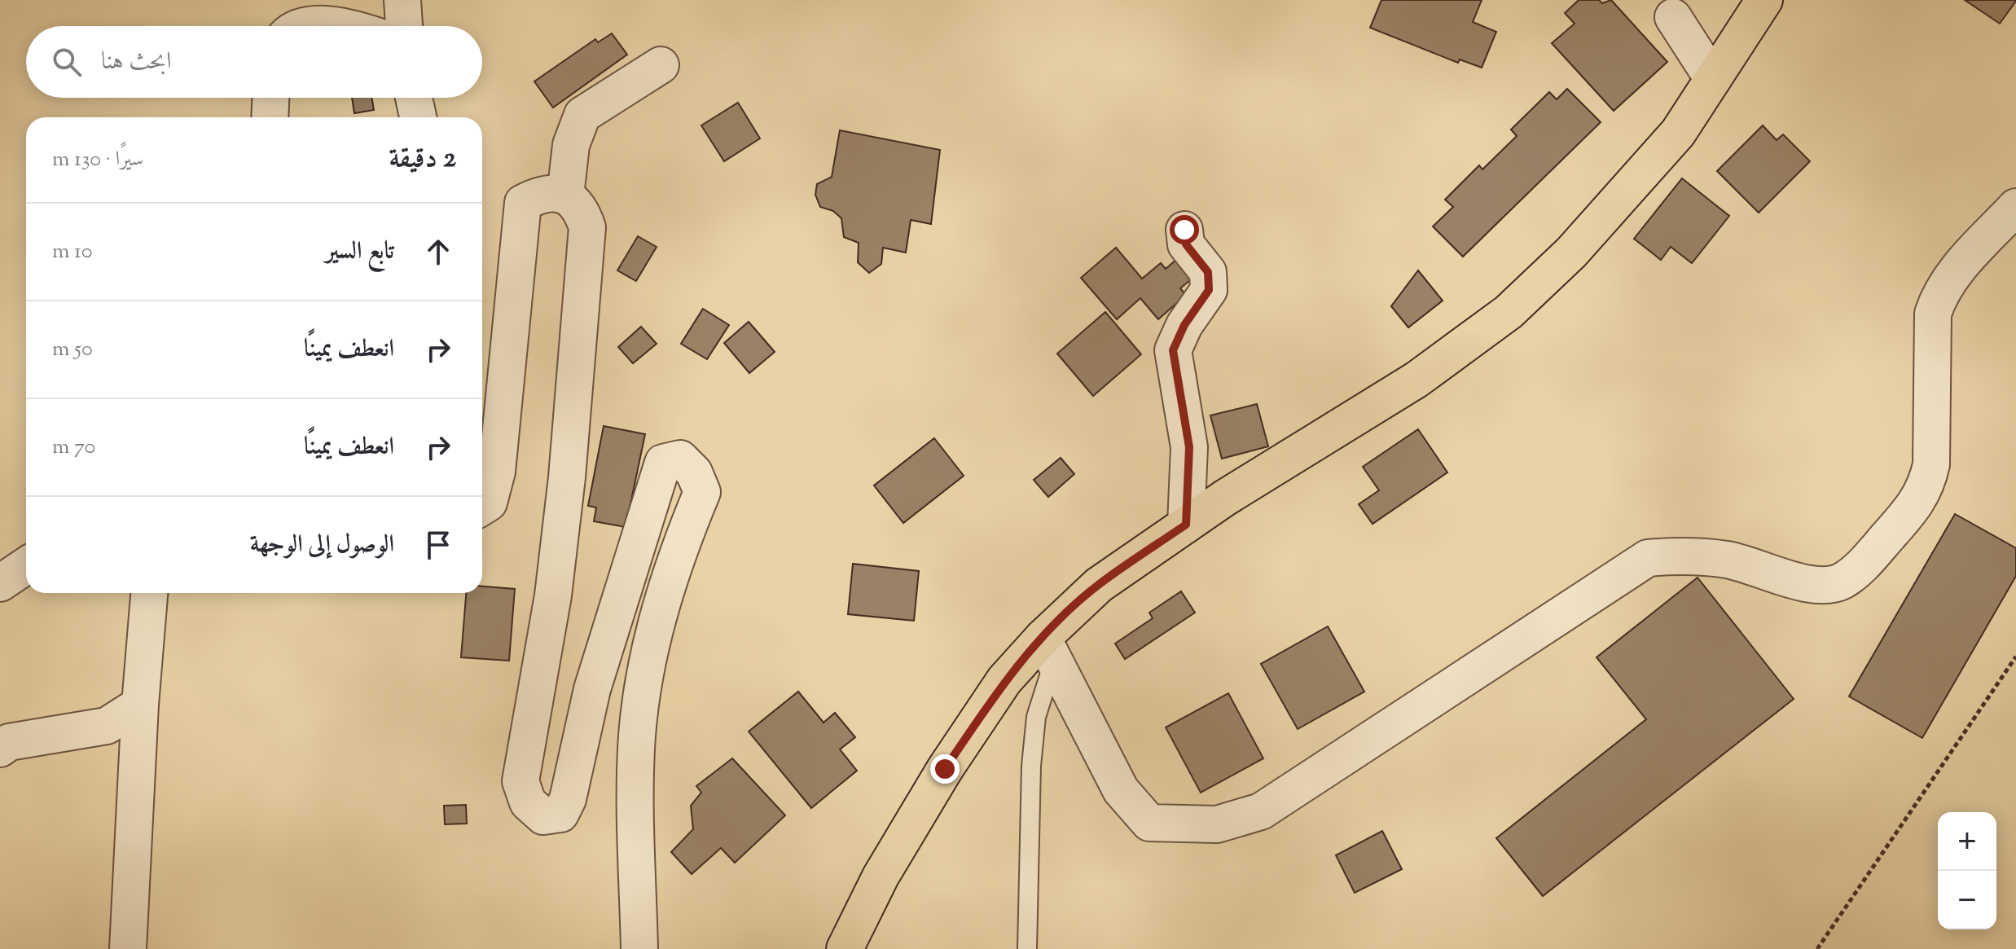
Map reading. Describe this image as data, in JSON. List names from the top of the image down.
{
  "page": {
    "search": "ابحث هنا",
    "heading": ["2 دقيقة", "سيرًا · 130 m"],
    "list": [
      ["تابع السير", "10 m"],
      ["انعطف يمينًا", "50 m"],
      ["انعطف يمينًا", "70 m"],
      "الوصول إلى الوجهة"
    ],
    "map_buttons": ["+", "−"]
  }
}
